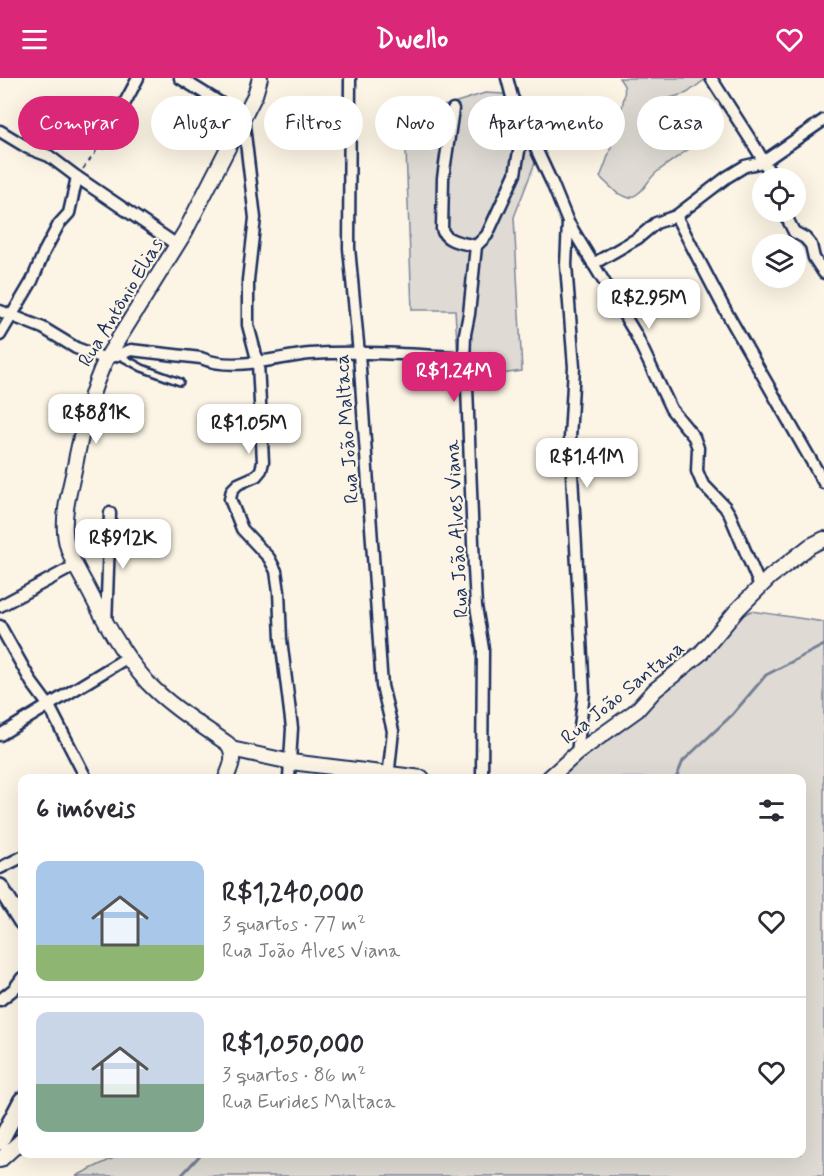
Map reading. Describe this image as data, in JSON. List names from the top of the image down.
{
  "streets": {
    "street": [
      "Rua Antônio Elias",
      "Rua João Maltaca",
      "Rua João Alves Viana",
      "Rua João Santana"
    ]
  },
  "page": {
    "header": "Dwello",
    "chip": [
      "Comprar",
      "Alugar",
      "Filtros",
      "Novo",
      "Apartamento",
      "Casa"
    ],
    "price": [
      "R$2.95M",
      "R$1.24M",
      "R$881K",
      "R$1.05M",
      "R$1.41M",
      "R$912K"
    ],
    "heading": "6 imóveis",
    "list": [
      {
        "name": "R$1,240,000",
        "note": "3 quartos · 77 m² · Rua João Alves Viana"
      },
      {
        "name": "R$1,050,000",
        "note": "3 quartos · 86 m² · Rua Eurides Maltaca"
      }
    ]
  }
}
